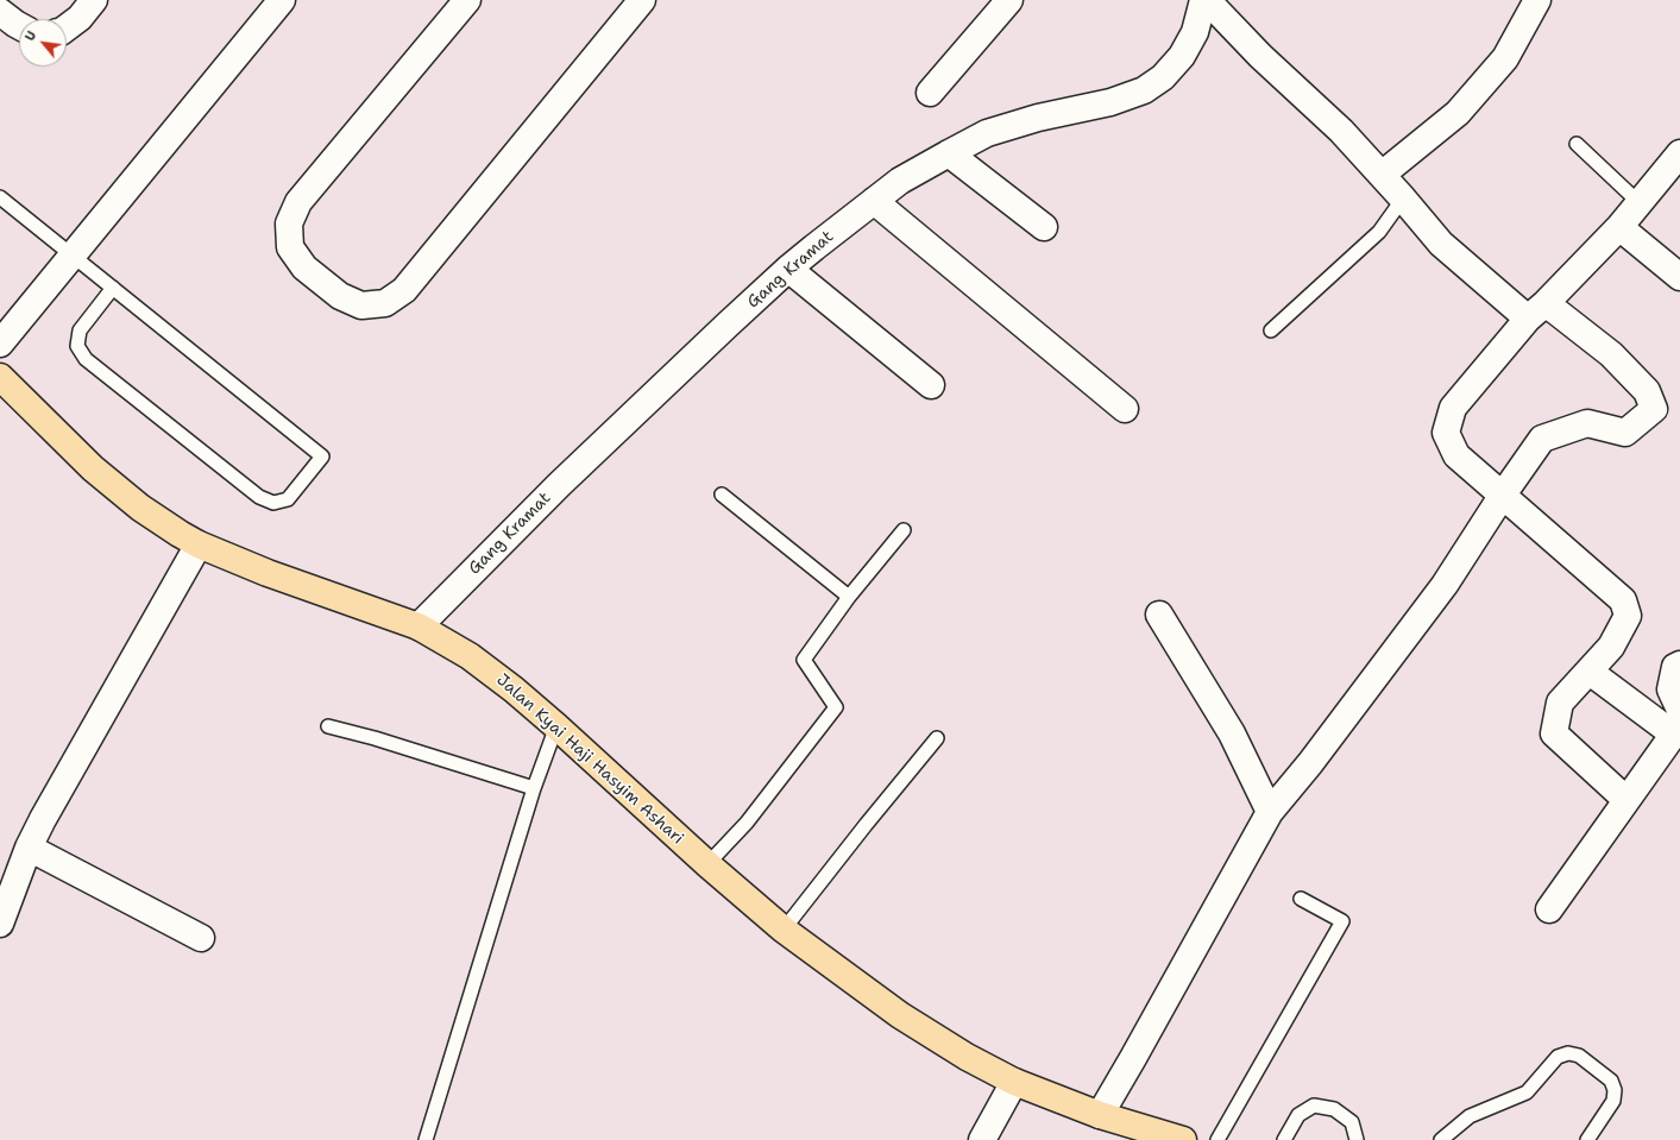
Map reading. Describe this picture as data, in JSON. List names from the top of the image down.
{
  "streets": {
    "main road": ["Jalan Kyai Haji Hasyim Ashari"],
    "street": ["Gang Kramat"]
  },
  "crossings": [
    ["Gang Kramat", "Jalan Kyai Haji Hasyim Ashari"]
  ],
  "north": "top left"
}
